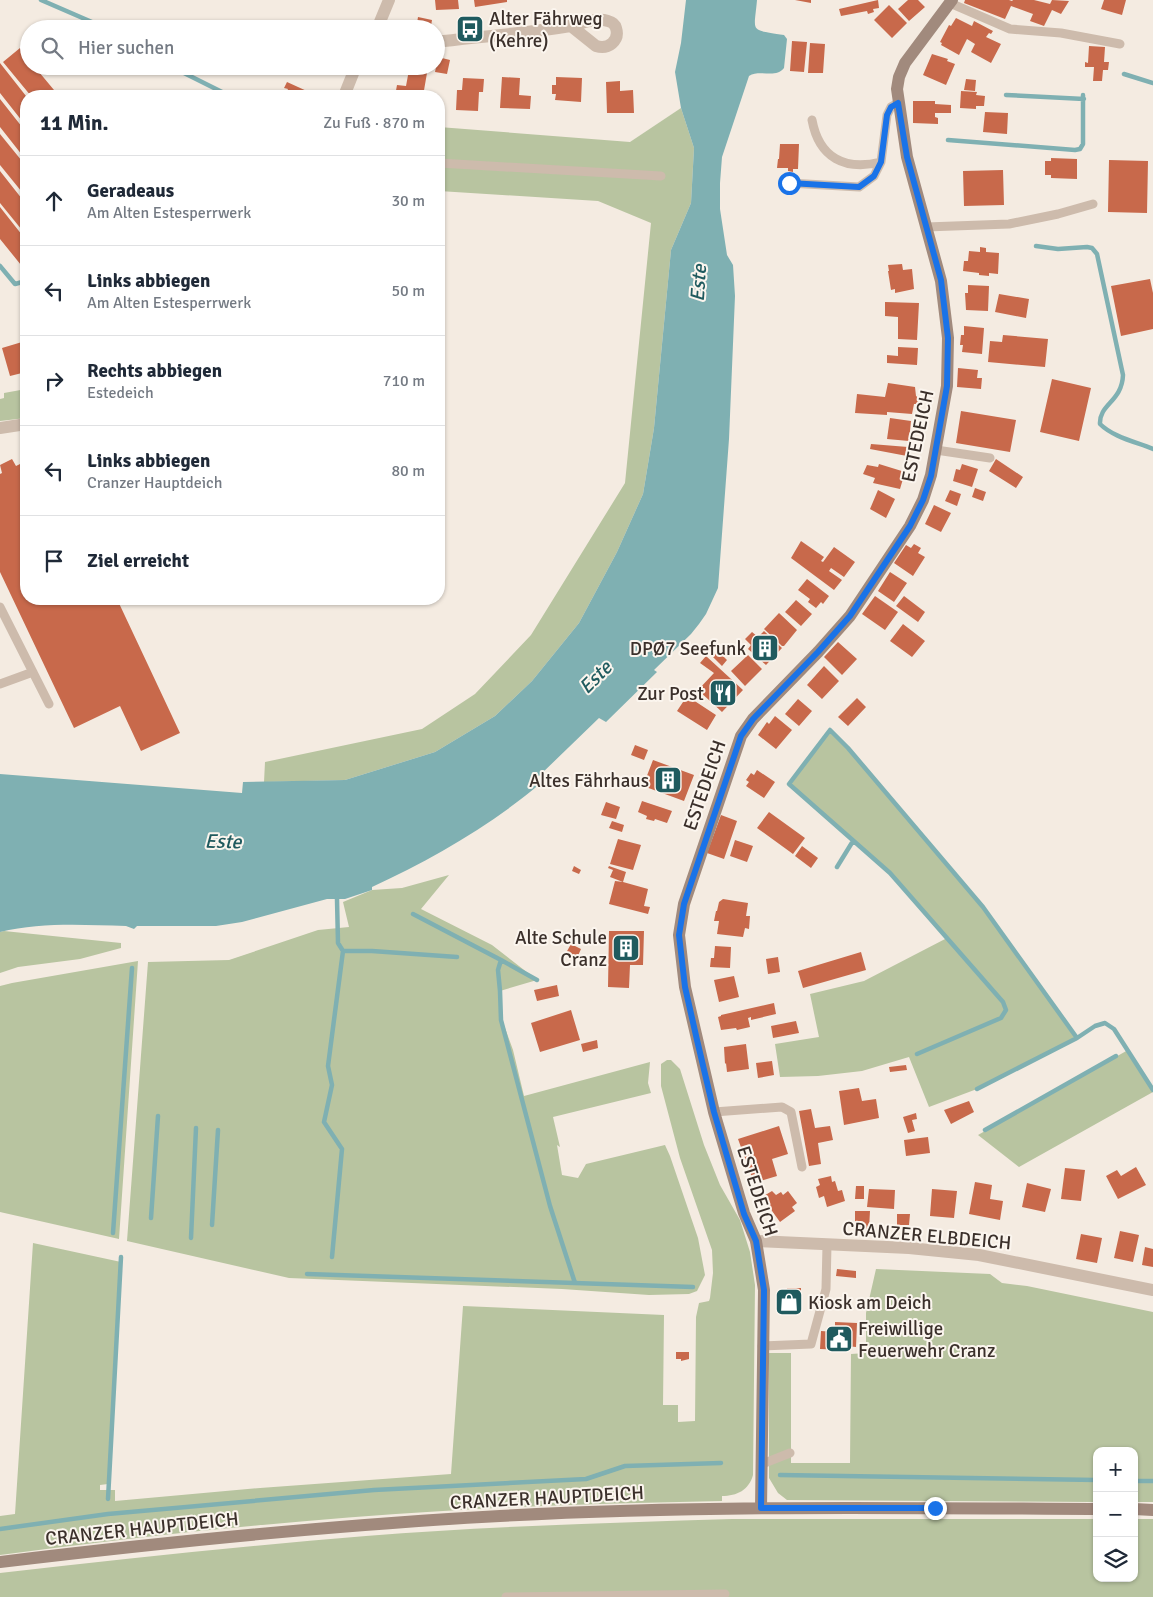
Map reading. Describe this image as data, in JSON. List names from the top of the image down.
{
  "streets": {
    "street": ["ESTEDEICH", "CRANZER ELBDEICH", "CRANZER HAUPTDEICH"]
  },
  "crossings": [
    ["ESTEDEICH", "CRANZER ELBDEICH"],
    ["ESTEDEICH", "CRANZER HAUPTDEICH"]
  ],
  "water": ["Este"],
  "places": {
    "bus stop": ["Alter Fährweg (Kehre)"],
    "building": ["DPØ7 Seefunk", "Altes Fährhaus", "Alte Schule Cranz"],
    "restaurant": ["Zur Post"],
    "shop": ["Kiosk am Deich"],
    "public building": ["Freiwillige Feuerwehr Cranz"]
  },
  "page": {
    "search": "Hier suchen",
    "heading": ["11 Min.", "Zu Fuß · 870 m"],
    "list": [
      ["Geradeaus", "Am Alten Estesperrwerk", "30 m"],
      ["Links abbiegen", "Am Alten Estesperrwerk", "50 m"],
      ["Rechts abbiegen", "Estedeich", "710 m"],
      ["Links abbiegen", "Cranzer Hauptdeich", "80 m"],
      "Ziel erreicht"
    ],
    "map_buttons": ["+", "−"]
  }
}
